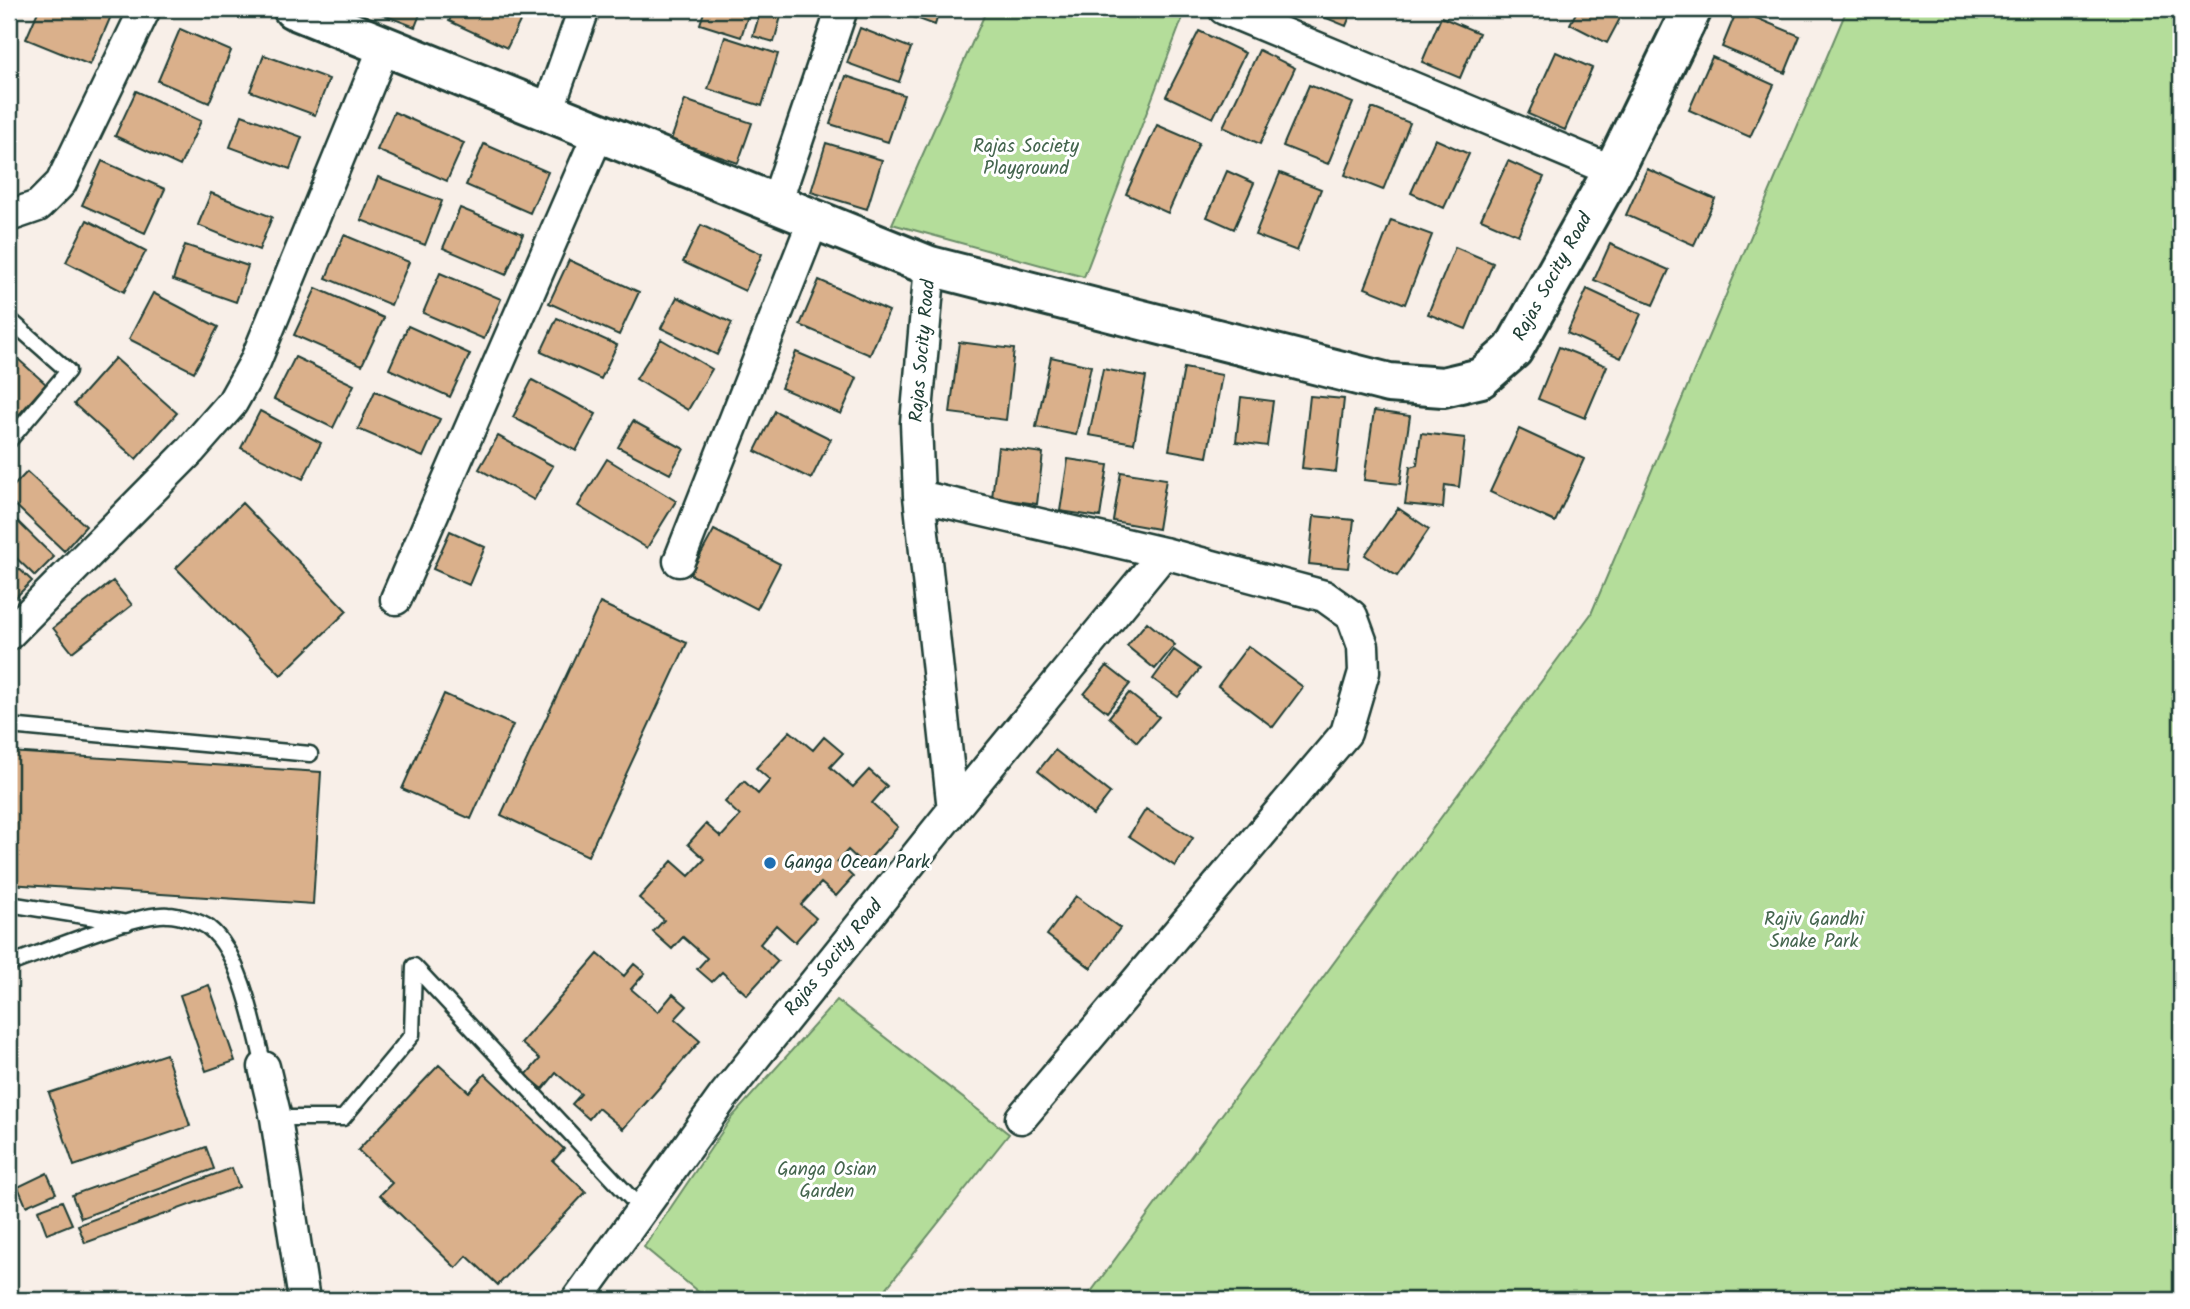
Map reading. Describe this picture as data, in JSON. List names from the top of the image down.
{
  "streets": {
    "street": ["Rajas Socity Road"]
  },
  "parks": ["Rajas Society Playground", "Rajiv Gandhi Snake Park", "Ganga Osian Garden"],
  "places": ["Ganga Ocean Park"]
}
